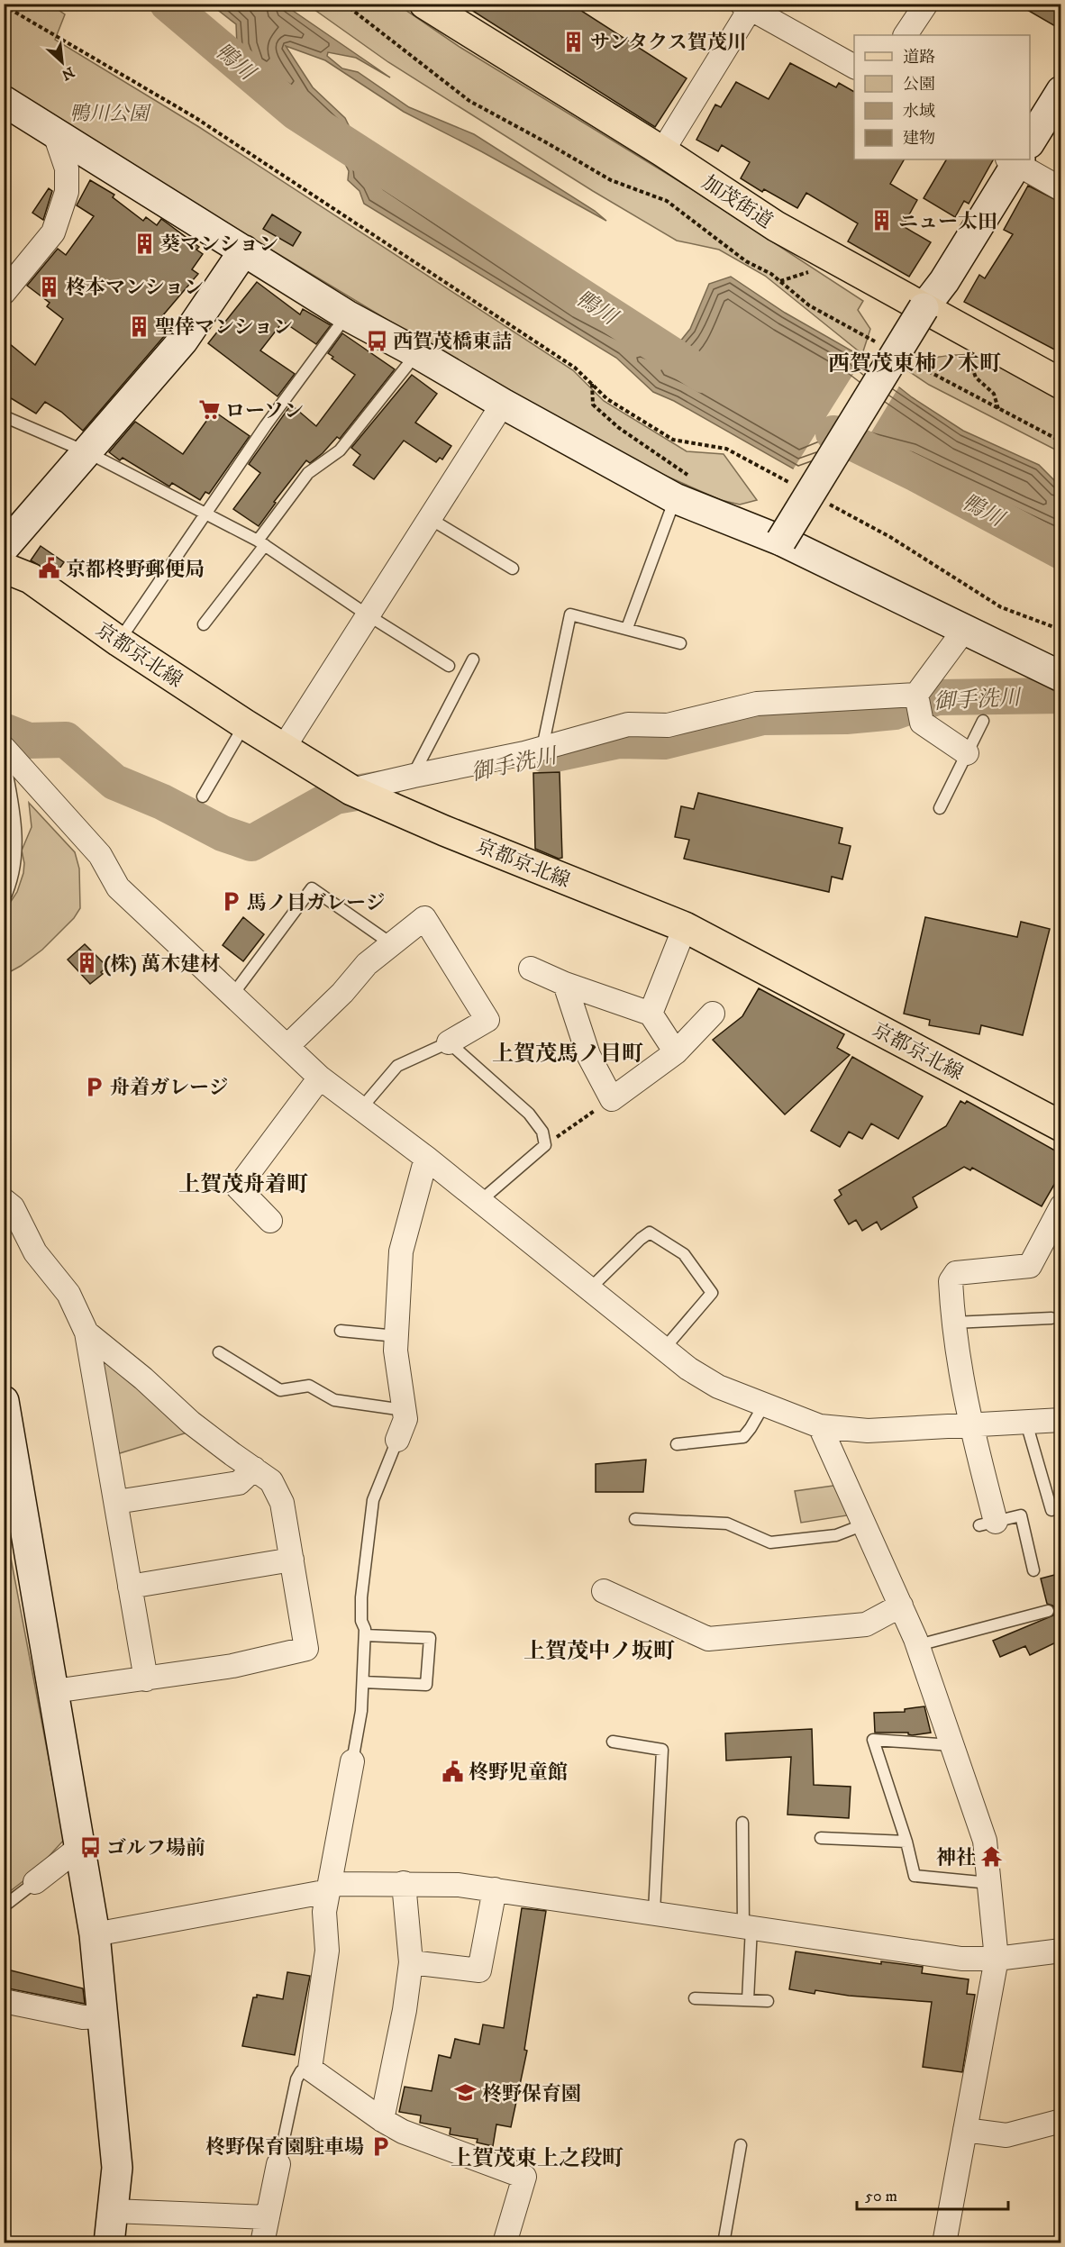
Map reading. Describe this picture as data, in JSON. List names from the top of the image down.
{
  "streets": {
    "main road": ["加茂街道", "京都京北線"]
  },
  "districts": [
    "西賀茂東柿ノ木町",
    "上賀茂馬ノ目町",
    "上賀茂舟着町",
    "上賀茂中ノ坂町",
    "上賀茂東上之段町"
  ],
  "water": ["鴨川", "御手洗川"],
  "parks": ["鴨川公園"],
  "places": {
    "building": [
      "サンタクス賀茂川",
      "ニュー太田",
      "葵マンション",
      "柊本マンション",
      "聖倖マンション",
      "(株) 萬木建材"
    ],
    "bus stop": ["西賀茂橋東詰", "ゴルフ場前"],
    "supermarket": ["ローソン"],
    "public building": ["京都柊野郵便局", "柊野児童館"],
    "parking": ["馬ノ目ガレージ", "舟着ガレージ", "柊野保育園駐車場"],
    "temple": ["神社"],
    "school or university": ["柊野保育園"]
  },
  "legend": [
    "道路",
    "公園",
    "水域",
    "建物"
  ],
  "scale_bar": "50 m",
  "north": "bottom right"
}
